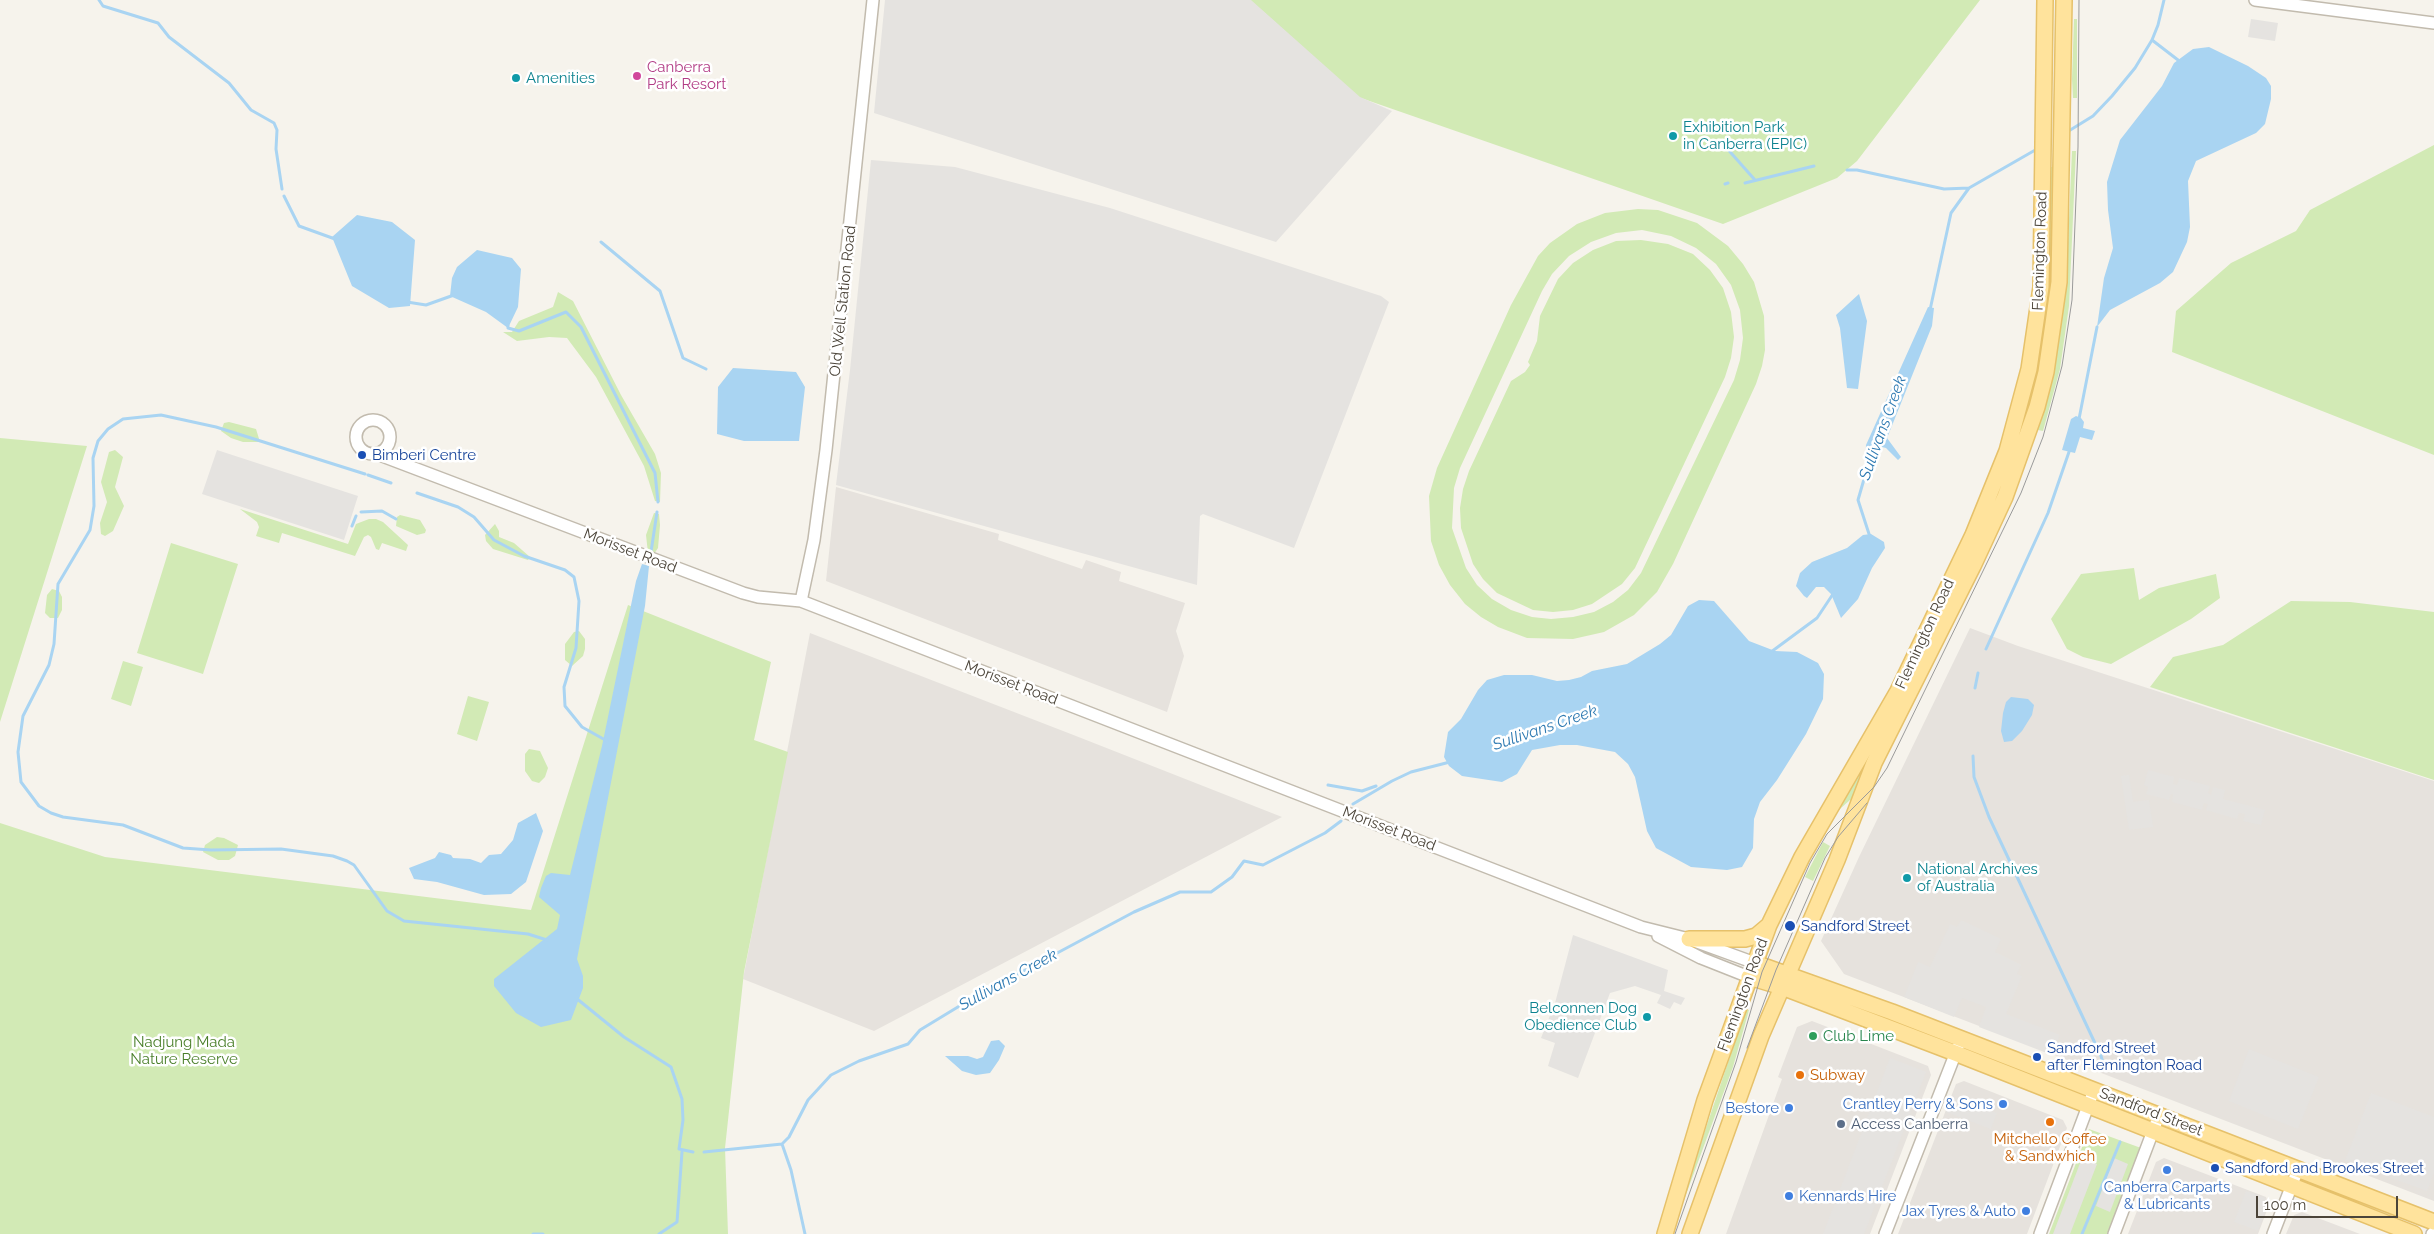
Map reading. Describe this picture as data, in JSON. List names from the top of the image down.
{
  "streets": {
    "main road": ["Flemington Road", "Morisset Road", "Sandford Street"],
    "street": ["Old Well Station Road"]
  },
  "crossings": [
    ["Flemington Road", "Morisset Road"],
    ["Flemington Road", "Sandford Street"],
    ["Old Well Station Road", "Morisset Road"],
    ["Morisset Road", "Sandford Street"]
  ],
  "water": ["Sullivans Creek"],
  "parks": ["Nadjung Mada Nature Reserve"],
  "places": [
    "Canberra Park Resort",
    "Amenities",
    "Exhibition Park in Canberra (EPIC)",
    "Bimberi Centre",
    "National Archives of Australia",
    "Sandford Street",
    "Belconnen Dog Obedience Club",
    "Club Lime",
    "Sandford Street after Flemington Road",
    "Subway",
    "Crantley Perry & Sons",
    "Bestore",
    "Mitchello Coffee & Sandwhich",
    "Access Canberra",
    "Sandford and Brookes Street",
    "Canberra Carparts & Lubricants",
    "Kennards Hire",
    "Jax Tyres & Auto"
  ],
  "scale_bar": "100 m"
}
